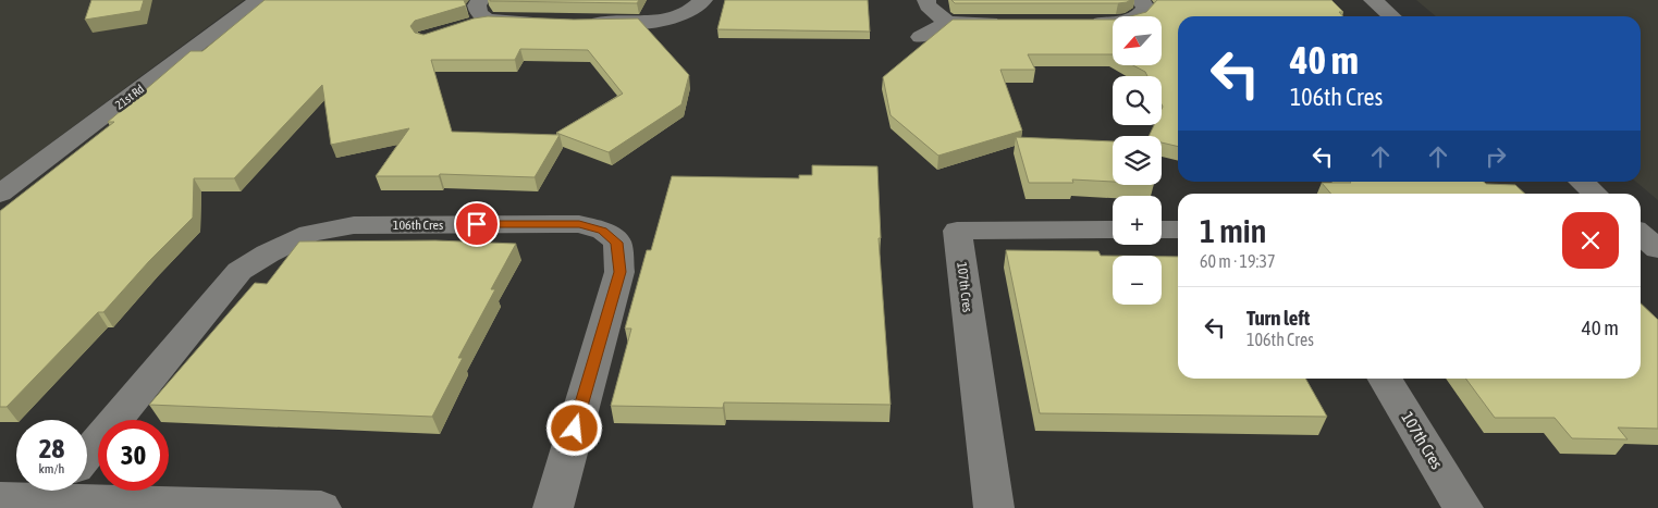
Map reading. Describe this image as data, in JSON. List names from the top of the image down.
{
  "streets": {
    "street": ["21st Rd", "106th Cres", "107th Cres"]
  },
  "north": "bottom left",
  "page": {
    "map_buttons": ["+", "−"],
    "turn": ["40 m", "106th Cres"],
    "heading": ["1 min", "60 m · 19:37"],
    "list": [
      {
        "name": "Turn left",
        "note": "106th Cres",
        "value": "40 m"
      }
    ],
    "speed": "28 km/h",
    "limit": "30"
  }
}
